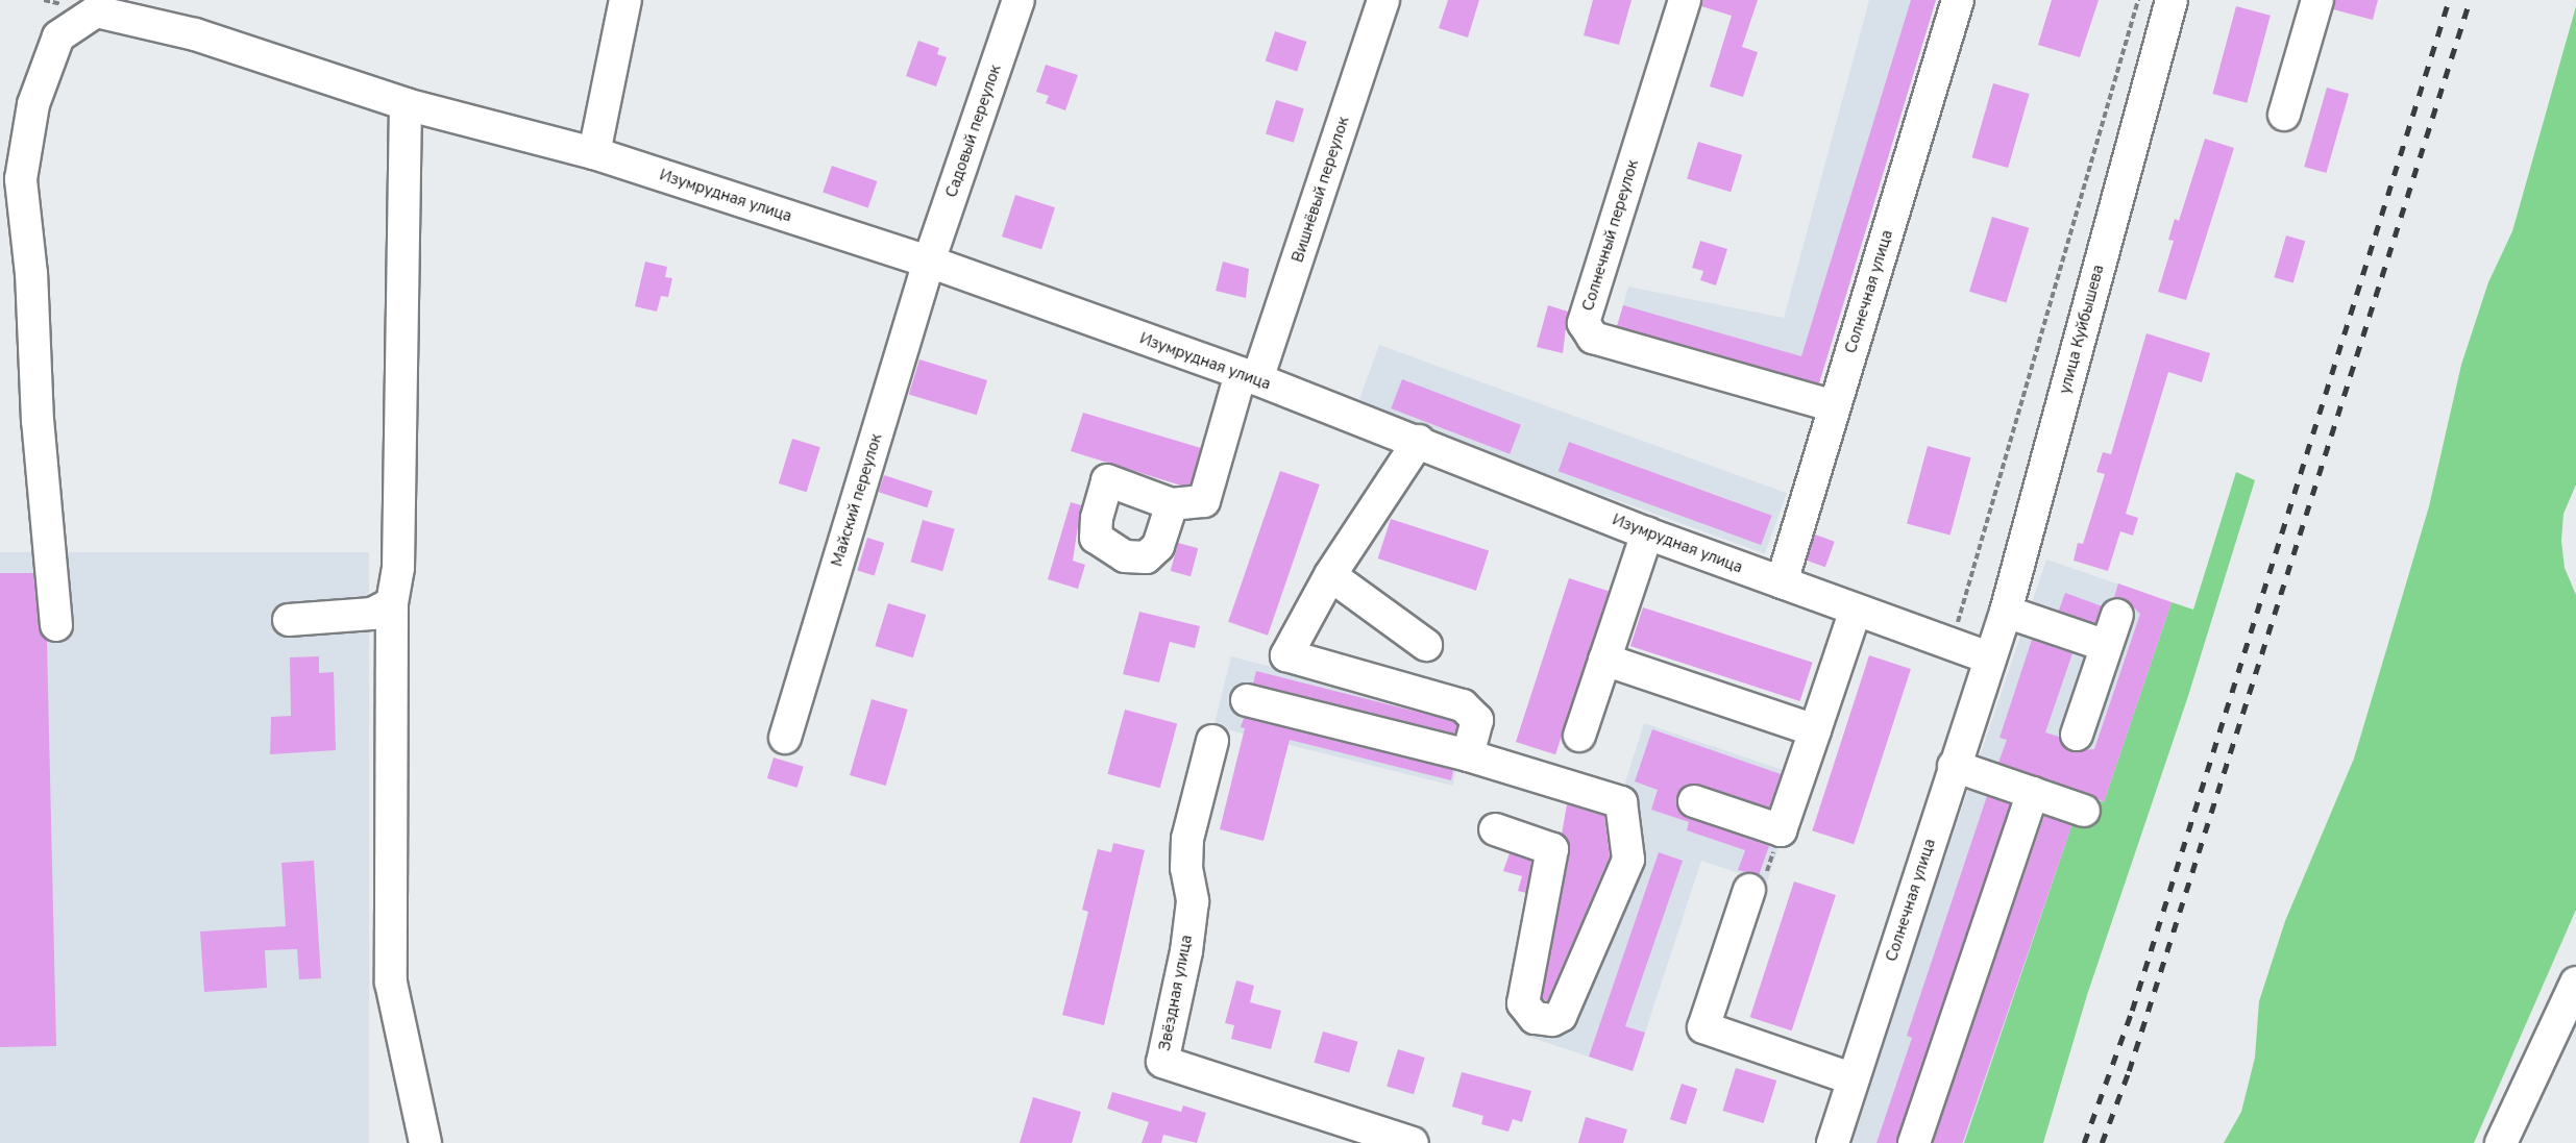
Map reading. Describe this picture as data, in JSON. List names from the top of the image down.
{
  "streets": {
    "street": [
      "Садовый переулок",
      "Вишнёвый переулок",
      "Изумрудная улица",
      "Солнечный переулок",
      "Солнечная улица",
      "улица Куйбышева",
      "Майский переулок",
      "Звёздная улица"
    ]
  },
  "crossings": [
    ["Садовый переулок", "Изумрудная улица"],
    ["Садовый переулок", "Майский переулок"],
    ["Вишнёвый переулок", "Изумрудная улица"],
    ["Изумрудная улица", "Солнечная улица"],
    ["Изумрудная улица", "улица Куйбышева"],
    ["Изумрудная улица", "Майский переулок"],
    ["Солнечный переулок", "Солнечная улица"],
    ["Солнечная улица", "улица Куйбышева"]
  ]
}
